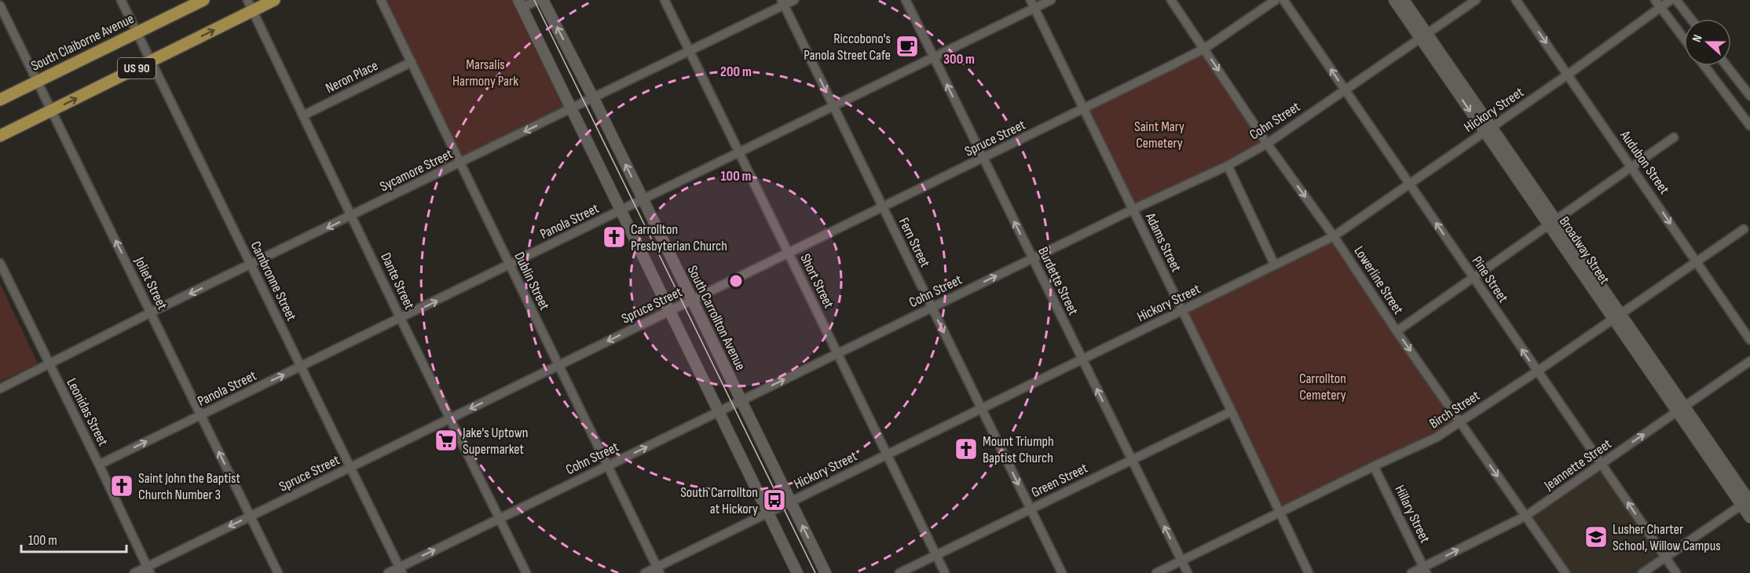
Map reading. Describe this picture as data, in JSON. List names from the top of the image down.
{
  "streets": {
    "main road": [
      "South Claiborne Avenue",
      "US 90",
      "Broadway Street",
      "South Carrollton Avenue"
    ],
    "street": [
      "Neron Place",
      "Hickory Street",
      "Cohn Street",
      "Spruce Street",
      "Audubon Street",
      "Sycamore Street",
      "Panola Street",
      "Fern Street",
      "Adams Street",
      "Pine Street",
      "Lowerline Street",
      "Cambronne Street",
      "Dante Street",
      "Dublin Street",
      "Short Street",
      "Burdette Street",
      "Joliet Street",
      "Birch Street",
      "Leonidas Street",
      "Jeannette Street",
      "Green Street",
      "Hillary Street"
    ]
  },
  "crossings": [
    ["South Claiborne Avenue", "Cambronne Street"],
    ["South Claiborne Avenue", "Joliet Street"],
    ["US 90", "Cambronne Street"],
    ["US 90", "Dante Street"],
    ["US 90", "Joliet Street"],
    ["Neron Place", "Dante Street"],
    ["Neron Place", "Dublin Street"],
    ["Hickory Street", "Audubon Street"],
    ["Hickory Street", "Fern Street"],
    ["Hickory Street", "Adams Street"],
    ["Hickory Street", "Broadway Street"],
    ["Hickory Street", "Pine Street"],
    ["Hickory Street", "Lowerline Street"],
    ["Hickory Street", "Dublin Street"],
    ["Hickory Street", "Short Street"],
    ["Hickory Street", "Burdette Street"],
    ["Hickory Street", "South Carrollton Avenue"],
    ["Cohn Street", "Fern Street"],
    ["Cohn Street", "Adams Street"],
    ["Cohn Street", "Broadway Street"],
    ["Cohn Street", "Pine Street"],
    ["Cohn Street", "Lowerline Street"],
    ["Cohn Street", "Cambronne Street"],
    ["Cohn Street", "Dante Street"],
    ["Cohn Street", "Dublin Street"],
    ["Cohn Street", "Short Street"],
    ["Cohn Street", "Burdette Street"],
    ["Cohn Street", "South Carrollton Avenue"],
    ["Spruce Street", "Fern Street"],
    ["Spruce Street", "Adams Street"],
    ["Spruce Street", "Lowerline Street"],
    ["Spruce Street", "Cambronne Street"],
    ["Spruce Street", "Dante Street"],
    ["Spruce Street", "Dublin Street"],
    ["Spruce Street", "Short Street"],
    ["Spruce Street", "Burdette Street"],
    ["Spruce Street", "Joliet Street"],
    ["Spruce Street", "South Carrollton Avenue"],
    ["Spruce Street", "Leonidas Street"],
    ["Audubon Street", "Birch Street"],
    ["Sycamore Street", "Fern Street"],
    ["Sycamore Street", "Cambronne Street"],
    ["Sycamore Street", "Dante Street"],
    ["Sycamore Street", "Dublin Street"],
    ["Sycamore Street", "Short Street"],
    ["Sycamore Street", "Joliet Street"],
    ["Sycamore Street", "South Carrollton Avenue"],
    ["Sycamore Street", "Leonidas Street"],
    ["Panola Street", "Fern Street"],
    ["Panola Street", "Adams Street"],
    ["Panola Street", "Cambronne Street"],
    ["Panola Street", "Dante Street"],
    ["Panola Street", "Dublin Street"],
    ["Panola Street", "Short Street"],
    ["Panola Street", "Burdette Street"],
    ["Panola Street", "Joliet Street"],
    ["Panola Street", "South Carrollton Avenue"],
    ["Panola Street", "Leonidas Street"],
    ["Fern Street", "Green Street"],
    ["Adams Street", "Birch Street"],
    ["Adams Street", "Green Street"],
    ["Broadway Street", "Birch Street"],
    ["Broadway Street", "Jeannette Street"],
    ["Pine Street", "Birch Street"],
    ["Pine Street", "Jeannette Street"],
    ["Lowerline Street", "Birch Street"],
    ["Lowerline Street", "Jeannette Street"],
    ["Short Street", "Green Street"],
    ["Burdette Street", "Birch Street"],
    ["Burdette Street", "Green Street"],
    ["Birch Street", "Hillary Street"],
    ["Jeannette Street", "Hillary Street"]
  ],
  "one_way": [
    "Cohn Street",
    "Audubon Street",
    "Sycamore Street",
    "Fern Street",
    "Pine Street",
    "Lowerline Street",
    "Burdette Street",
    "Joliet Street",
    "Jeannette Street"
  ],
  "parks": ["Marsalis Harmony Park", "Saint Mary Cemetery", "Carrollton Cemetery"],
  "places": {
    "cafe": ["Riccobono's Panola Street Cafe"],
    "church": ["Carrollton Presbyterian Church", "Mount Triumph Baptist Church", "Saint John the Baptist Church Number 3"],
    "supermarket": ["Jake's Uptown Supermarket"],
    "bus stop": ["South Carrollton at Hickory"],
    "school or university": ["Lusher Charter School, Willow Campus"]
  },
  "scale_bar": "100 m",
  "north": "left",
  "rings": ["300 m", "200 m", "100 m"]
}
